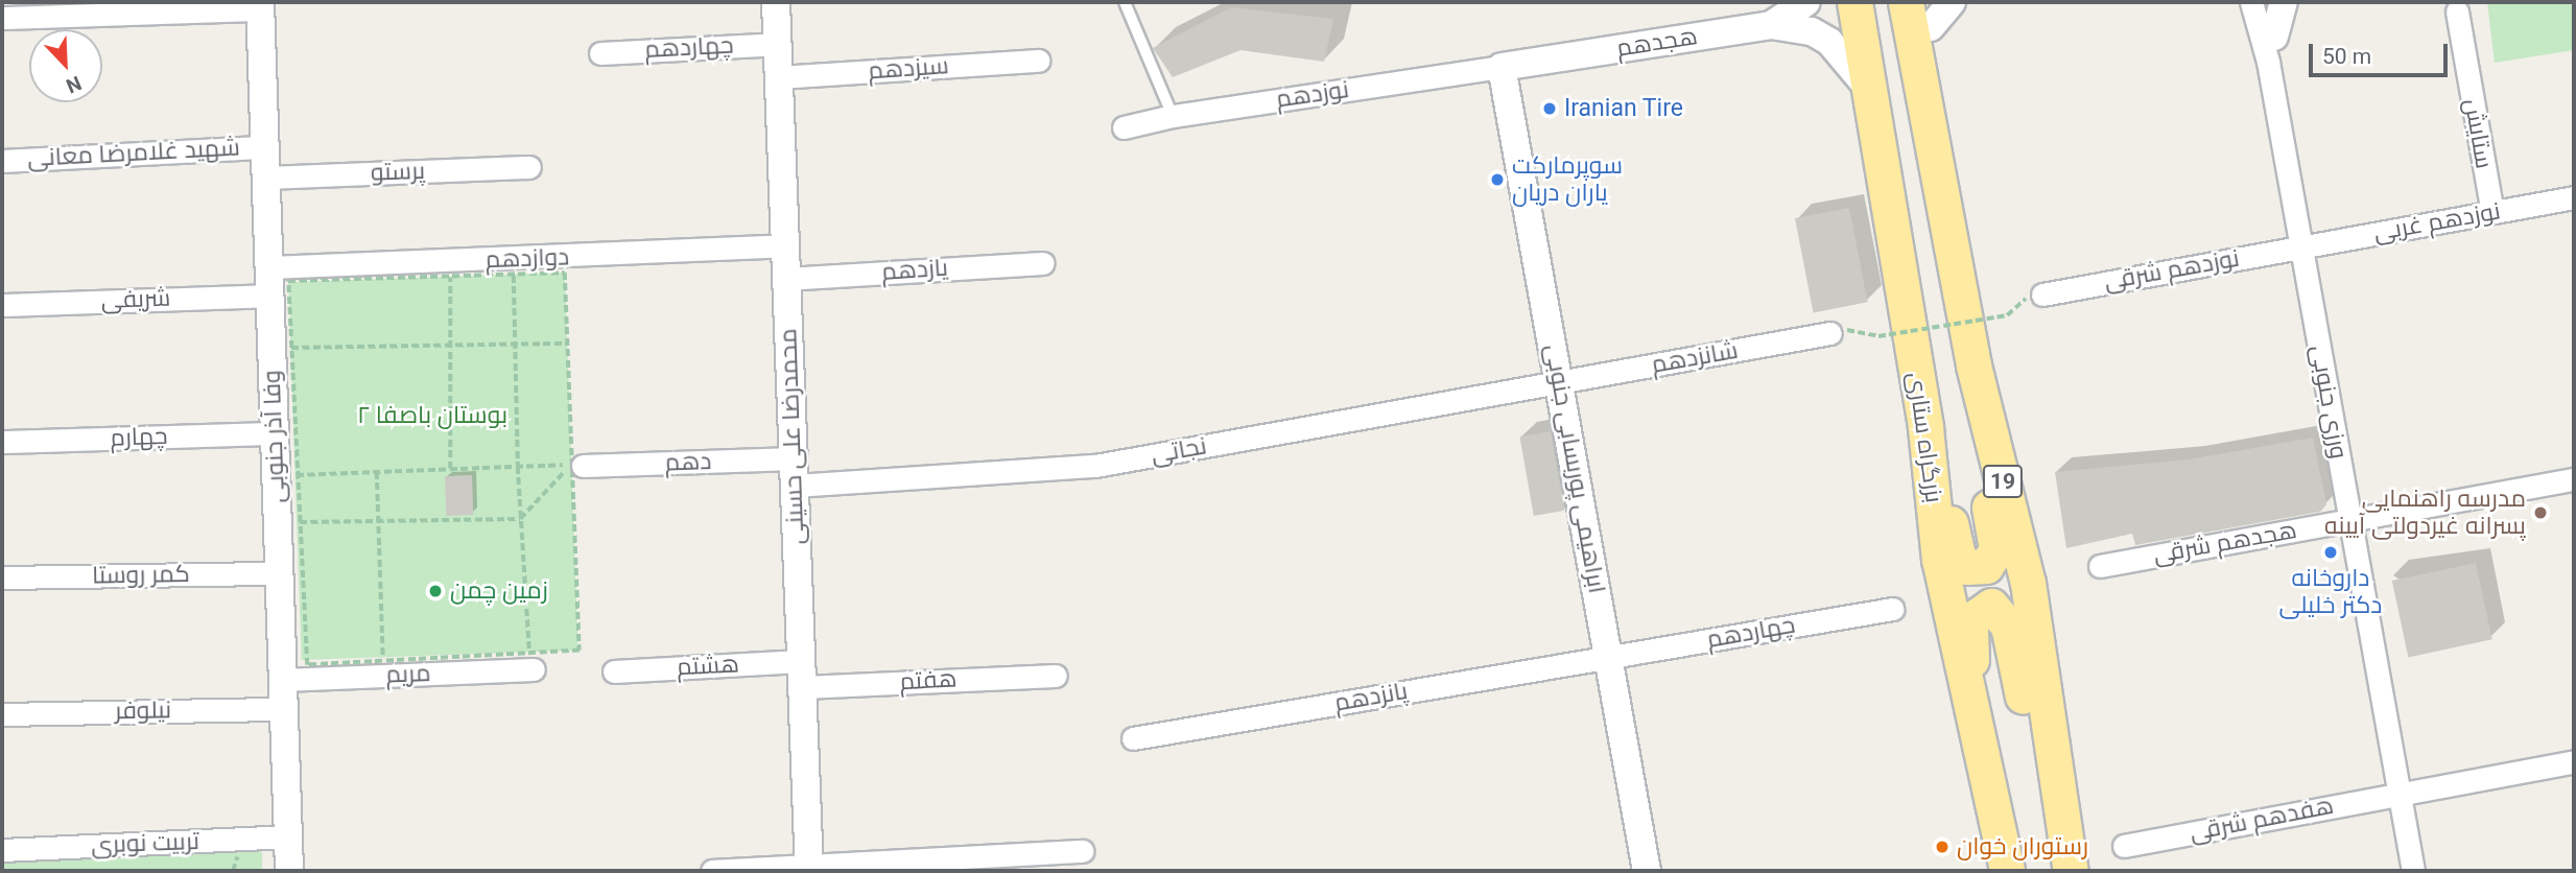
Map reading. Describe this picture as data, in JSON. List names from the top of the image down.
{
  "streets": {
    "highway": ["بزرگراه ستاری", "19"],
    "street": [
      "هجدهم",
      "چهاردهم",
      "سیزدهم",
      "نوزدهم",
      "ستایش",
      "شهید غلامرضا معانی",
      "پرستو",
      "نوزدهم غربی",
      "دوازدهم",
      "یازدهم",
      "نوزدهم شرقی",
      "شریفی",
      "شانزدهم",
      "ورزی جنوبی",
      "وفا آذر جنوبی",
      "محمدرضا علی حسینی",
      "چهارم",
      "نجاتی",
      "دهم",
      "ابراهیمی پوربسابی جنوبی",
      "هجدهم شرقی",
      "کمر روستا",
      "هشتم",
      "مریم",
      "هفتم",
      "پانزدهم",
      "نیلوفر",
      "هفدهم شرقی",
      "تربیت نوبری"
    ]
  },
  "crossings": [
    ["هجدهم", "نوزدهم"],
    ["هجدهم", "ابراهیمی پوربسابی جنوبی"],
    ["چهاردهم", "محمدرضا علی حسینی"],
    ["چهاردهم", "ابراهیمی پوربسابی جنوبی"],
    ["چهاردهم", "پانزدهم"],
    ["سیزدهم", "محمدرضا علی حسینی"],
    ["نوزدهم", "ابراهیمی پوربسابی جنوبی"],
    ["ستایش", "نوزدهم غربی"],
    ["شهید غلامرضا معانی", "وفا آذر جنوبی"],
    ["پرستو", "وفا آذر جنوبی"],
    ["نوزدهم غربی", "نوزدهم شرقی"],
    ["نوزدهم غربی", "ورزی جنوبی"],
    ["دوازدهم", "وفا آذر جنوبی"],
    ["دوازدهم", "محمدرضا علی حسینی"],
    ["یازدهم", "محمدرضا علی حسینی"],
    ["نوزدهم شرقی", "ورزی جنوبی"],
    ["شریفی", "وفا آذر جنوبی"],
    ["شانزدهم", "نجاتی"],
    ["شانزدهم", "ابراهیمی پوربسابی جنوبی"],
    ["ورزی جنوبی", "هجدهم شرقی"],
    ["ورزی جنوبی", "هفدهم شرقی"],
    ["وفا آذر جنوبی", "چهارم"],
    ["وفا آذر جنوبی", "کمر روستا"],
    ["وفا آذر جنوبی", "مریم"],
    ["وفا آذر جنوبی", "نیلوفر"],
    ["وفا آذر جنوبی", "تربیت نوبری"],
    ["محمدرضا علی حسینی", "نجاتی"],
    ["محمدرضا علی حسینی", "دهم"],
    ["محمدرضا علی حسینی", "هشتم"],
    ["محمدرضا علی حسینی", "هفتم"],
    ["نجاتی", "ابراهیمی پوربسابی جنوبی"],
    ["ابراهیمی پوربسابی جنوبی", "پانزدهم"],
    ["هشتم", "هفتم"]
  ],
  "parks": ["بوستان باصفا ۲"],
  "places": [
    "Iranian Tire",
    "سوپرمارکت یاران دریان",
    "مدرسه راهنمایی پسرانه غیردولتی آیینه",
    "داروخانه دکتر خلیلی",
    "زمین چمن",
    "رستوران خوان"
  ],
  "scale_bar": "50 m",
  "north": "bottom right"
}
